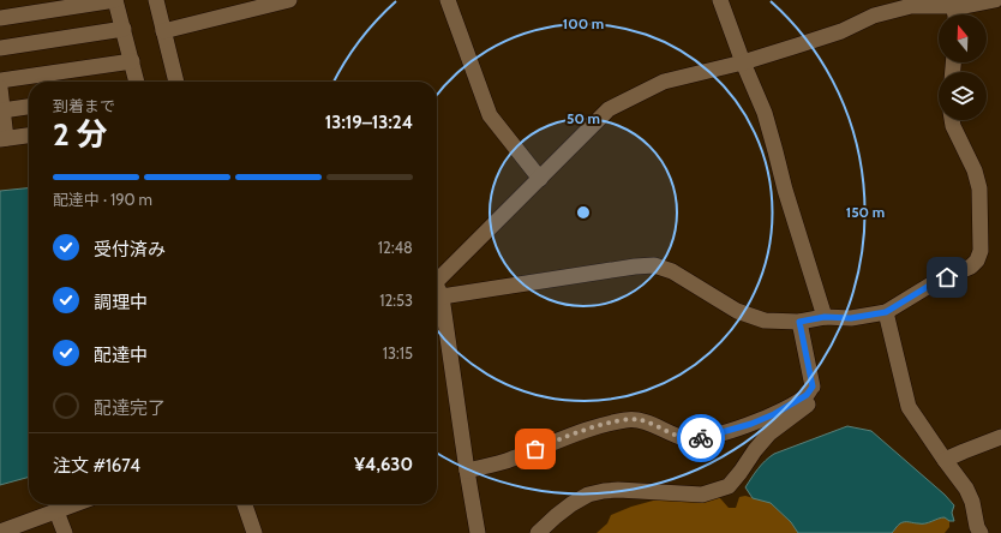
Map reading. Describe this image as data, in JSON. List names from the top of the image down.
{
  "north": "top",
  "page": {
    "heading": ["2 分", "到着まで", "13:19–13:24"],
    "panel": ["注文 #1674", "¥4,630"],
    "bar": "配達中 · 190 m",
    "list": [
      ["受付済み", "12:48"],
      ["調理中", "12:53"],
      ["配達中", "13:15"],
      "配達完了"
    ]
  },
  "rings": ["100 m", "50 m", "150 m"]
}
